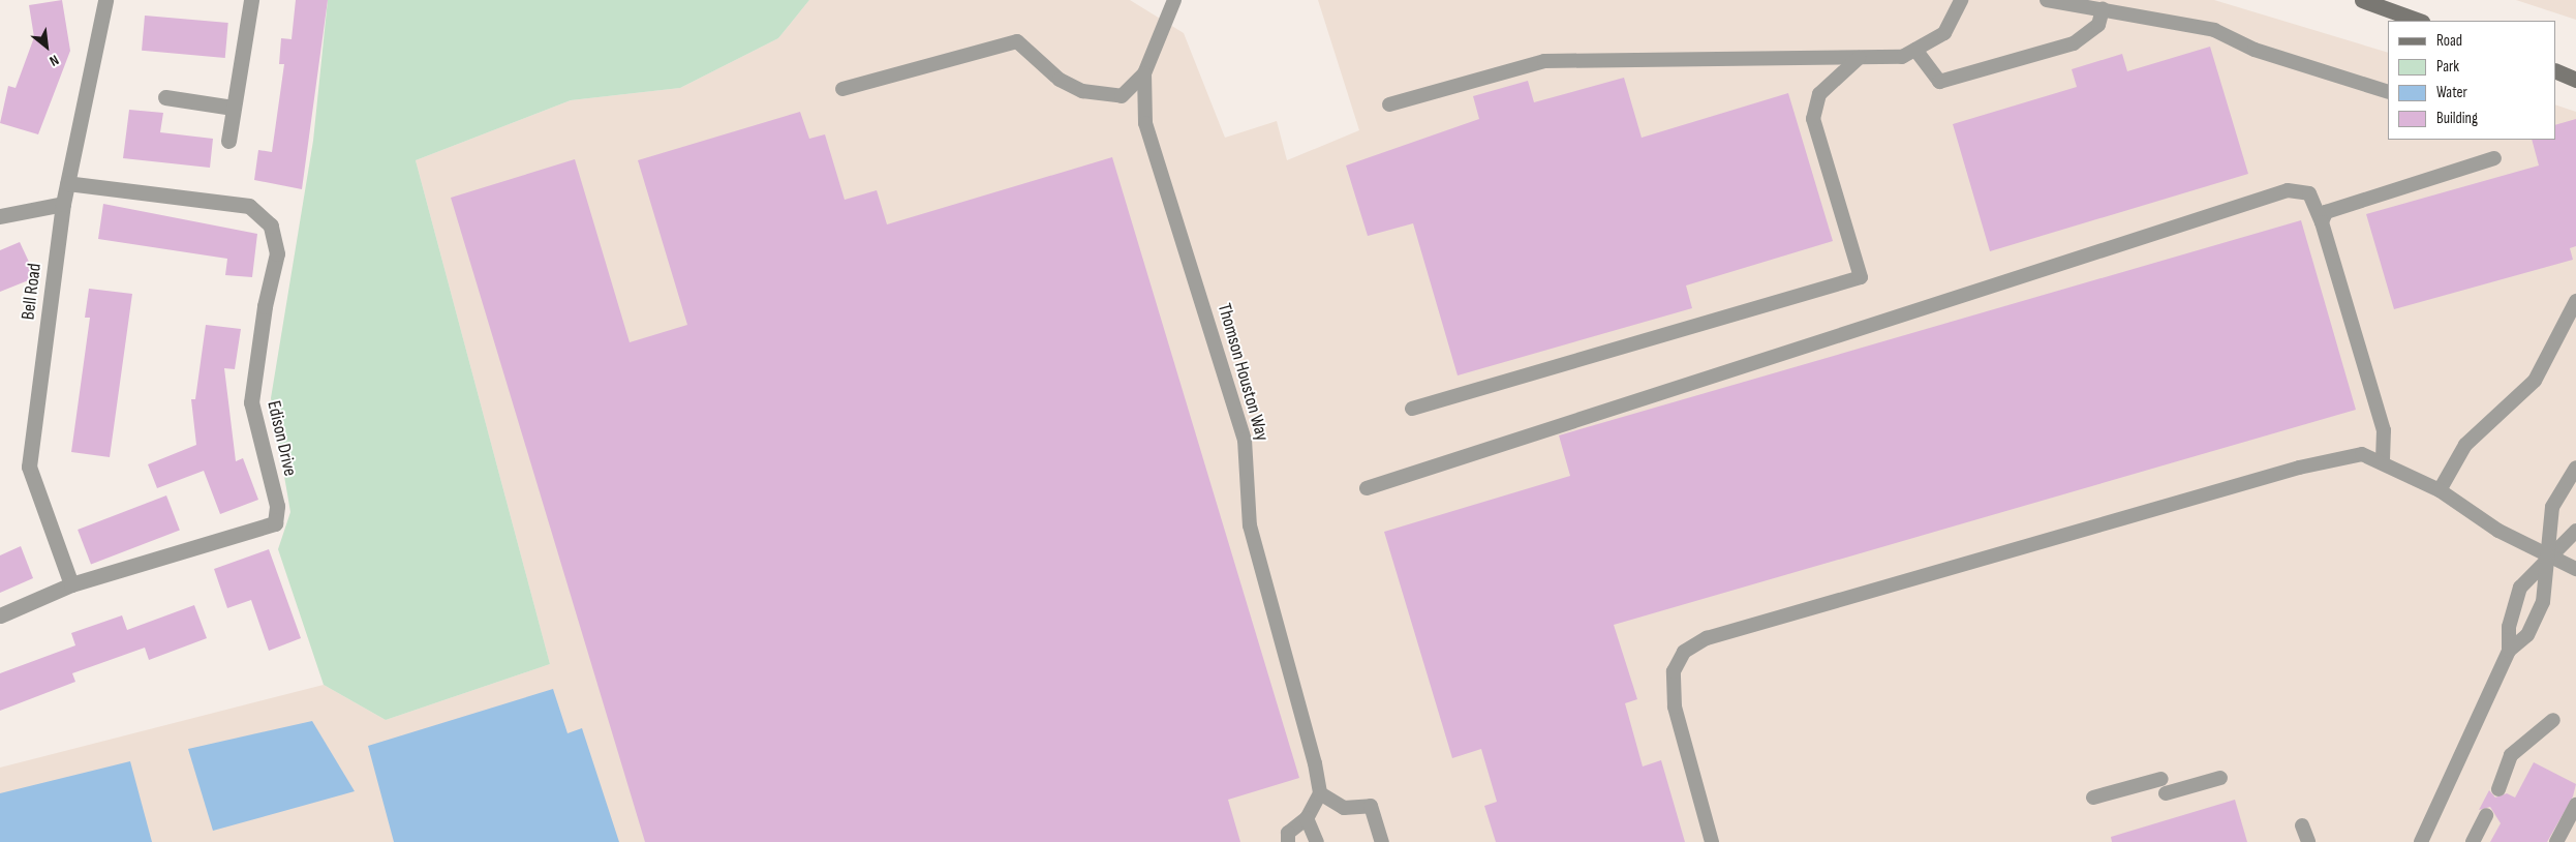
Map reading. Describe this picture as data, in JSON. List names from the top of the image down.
{
  "streets": {
    "street": ["Bell Road", "Edison Drive"],
    "lane": ["Thomson Houston Way"]
  },
  "crossings": [
    ["Bell Road", "Edison Drive"]
  ],
  "legend": [
    "Road",
    "Park",
    "Water",
    "Building"
  ],
  "north": "bottom right"
}
